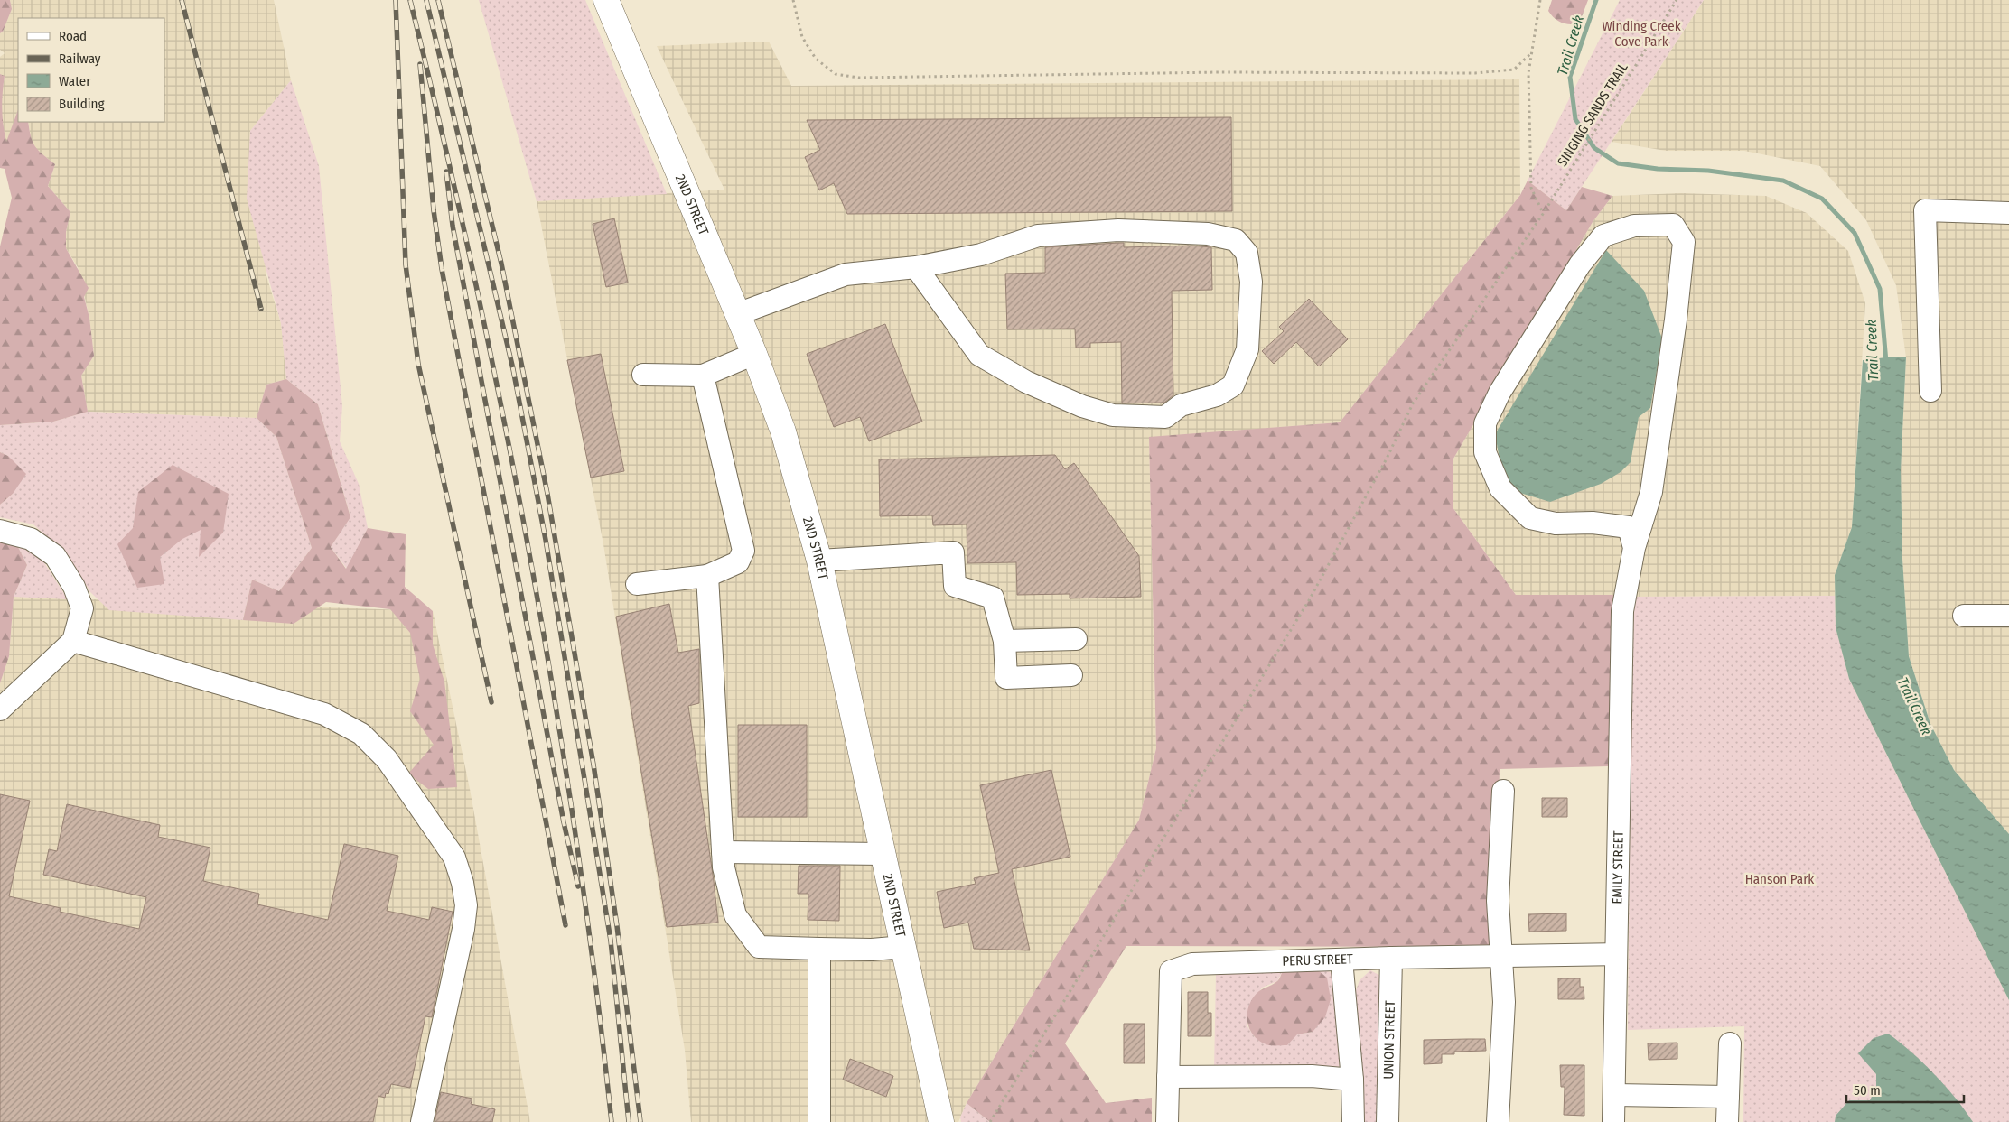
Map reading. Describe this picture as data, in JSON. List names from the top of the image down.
{
  "streets": {
    "main road": ["2ND STREET"],
    "street": ["EMILY STREET", "PERU STREET", "UNION STREET"],
    "path": ["SINGING SANDS TRAIL"]
  },
  "crossings": [
    ["EMILY STREET", "PERU STREET"],
    ["PERU STREET", "UNION STREET"]
  ],
  "water": ["Trail Creek"],
  "parks": ["Winding Creek Cove Park", "Hanson Park"],
  "legend": [
    "Road",
    "Railway",
    "Water",
    "Building"
  ],
  "scale_bar": "50 m"
}
